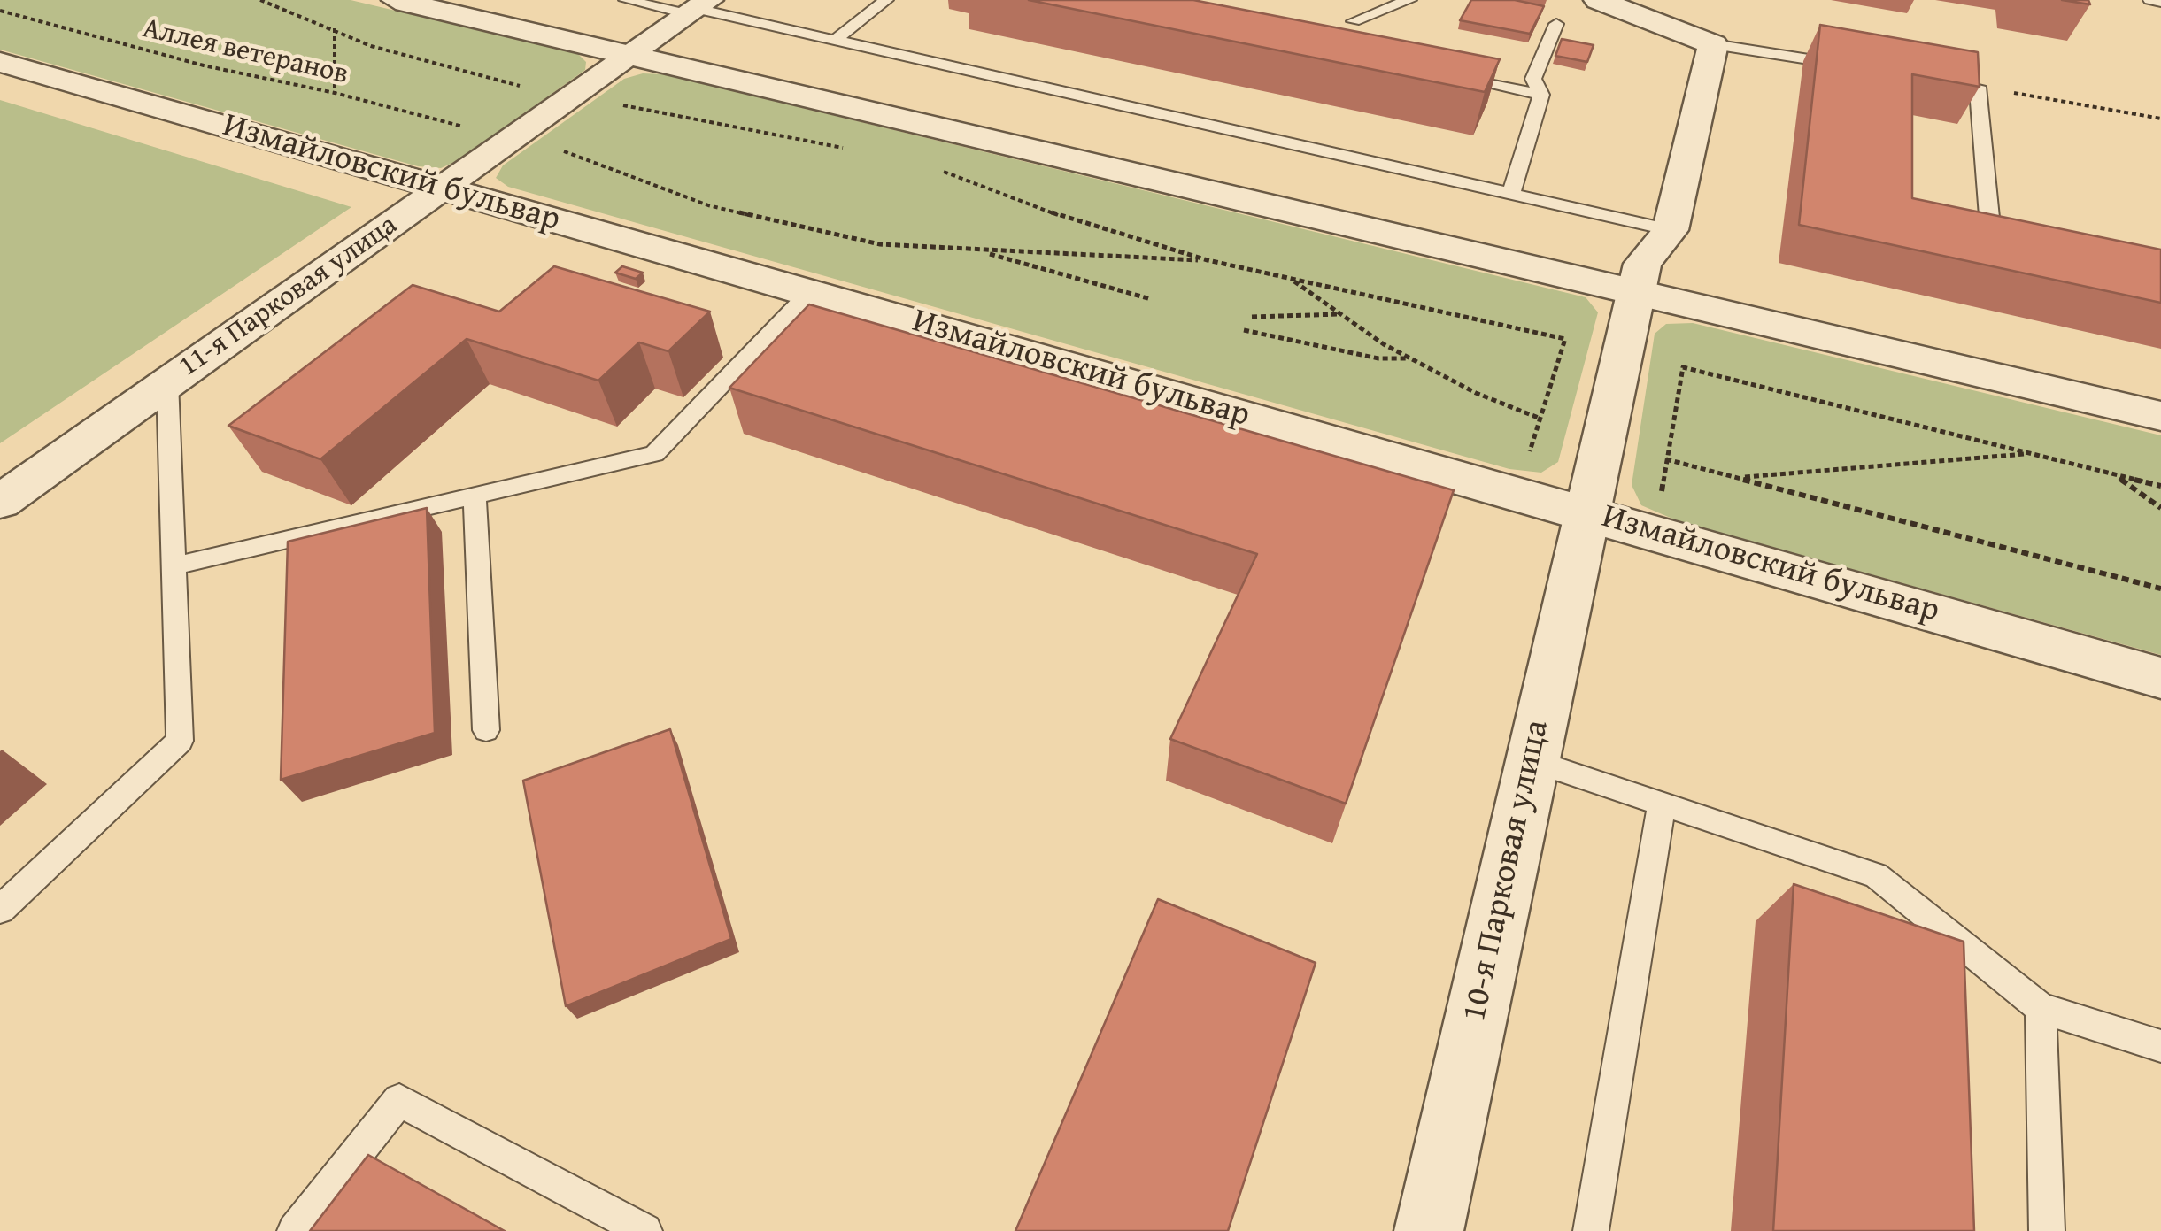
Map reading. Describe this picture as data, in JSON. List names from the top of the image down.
{
  "streets": {
    "street": ["Измайловский бульвар", "11-я Парковая улица", "10-я Парковая улица"],
    "path": ["Аллея ветеранов"]
  },
  "crossings": [
    ["Измайловский бульвар", "11-я Парковая улица"],
    ["Измайловский бульвар", "10-я Парковая улица"]
  ]
}
